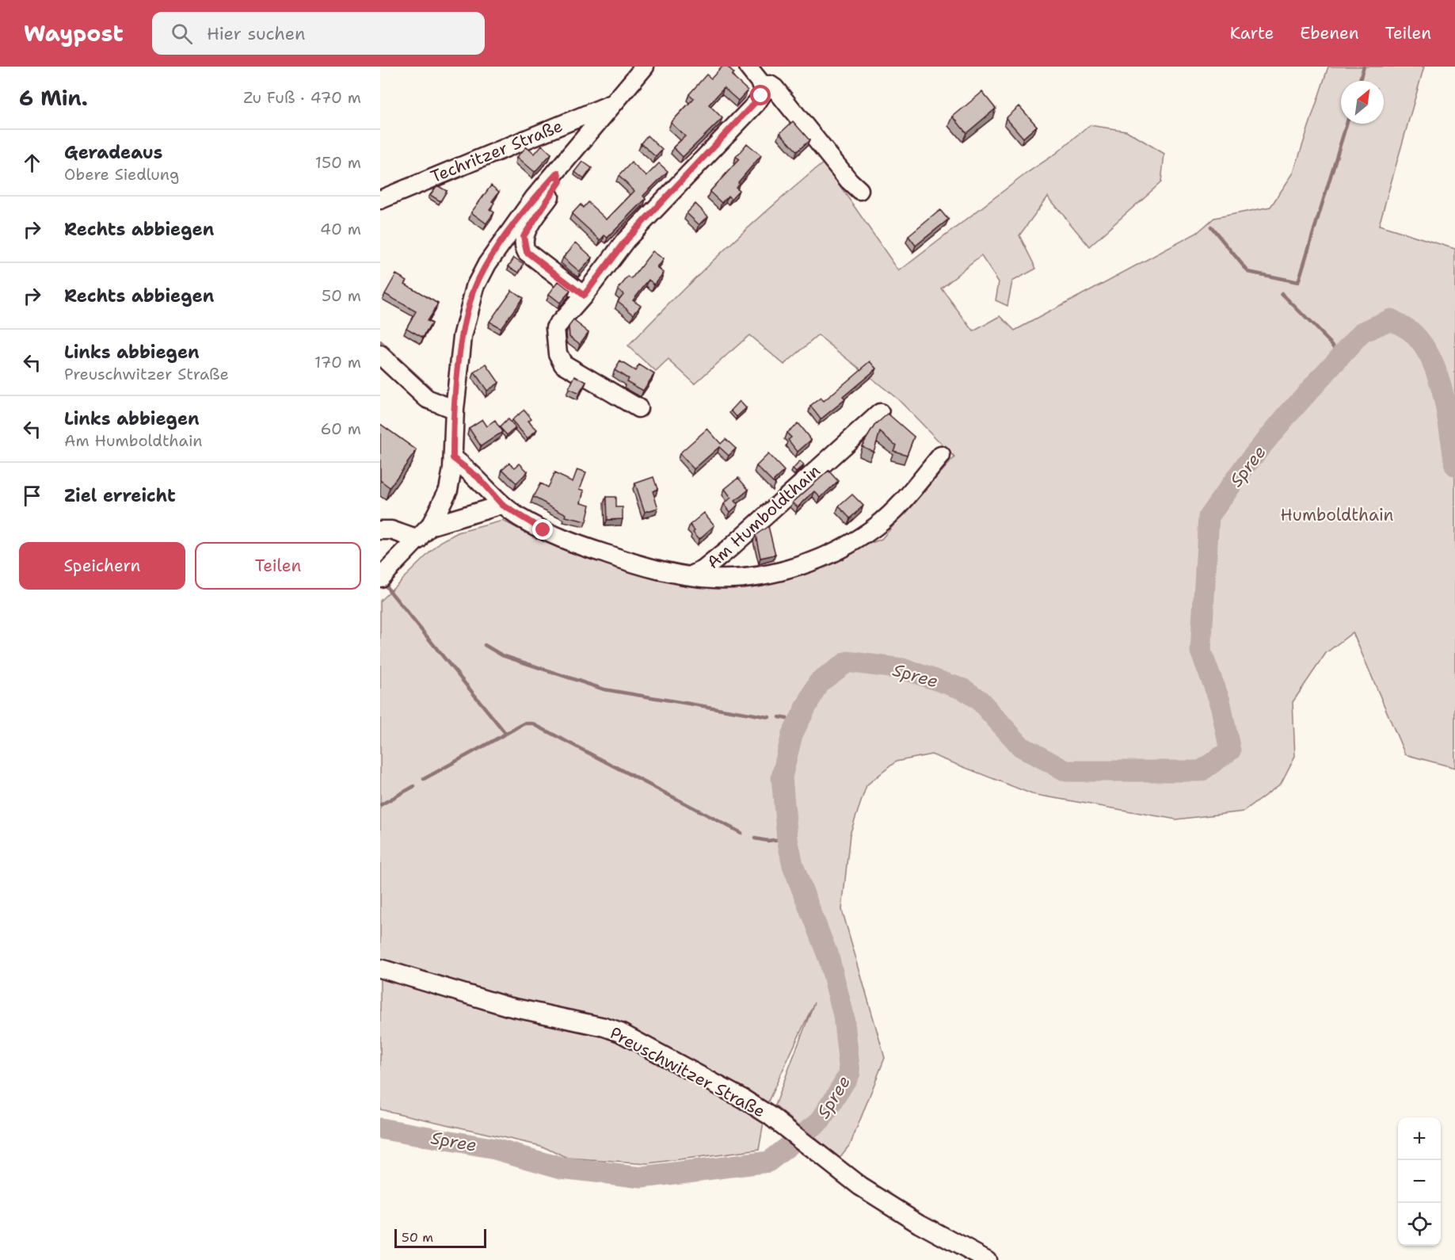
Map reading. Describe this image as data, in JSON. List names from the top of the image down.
{
  "streets": {
    "street": ["Techritzer Straße", "Am Humboldthain", "Preuschwitzer Straße"]
  },
  "water": ["Spree"],
  "parks": ["Humboldthain"],
  "scale_bar": "50 m",
  "north": "top right",
  "page": {
    "header": "Waypost",
    "search": "Hier suchen",
    "nav": ["Karte", "Ebenen", "Teilen"],
    "heading": ["6 Min.", "Zu Fuß · 470 m"],
    "list": [
      ["Geradeaus", "Obere Siedlung", "150 m"],
      ["Rechts abbiegen", "40 m"],
      ["Rechts abbiegen", "50 m"],
      ["Links abbiegen", "Preuschwitzer Straße", "170 m"],
      ["Links abbiegen", "Am Humboldthain", "60 m"],
      "Ziel erreicht"
    ],
    "buttons": ["Speichern", "Teilen"],
    "map_buttons": ["+", "−"],
    "scale": "50 m"
  }
}
